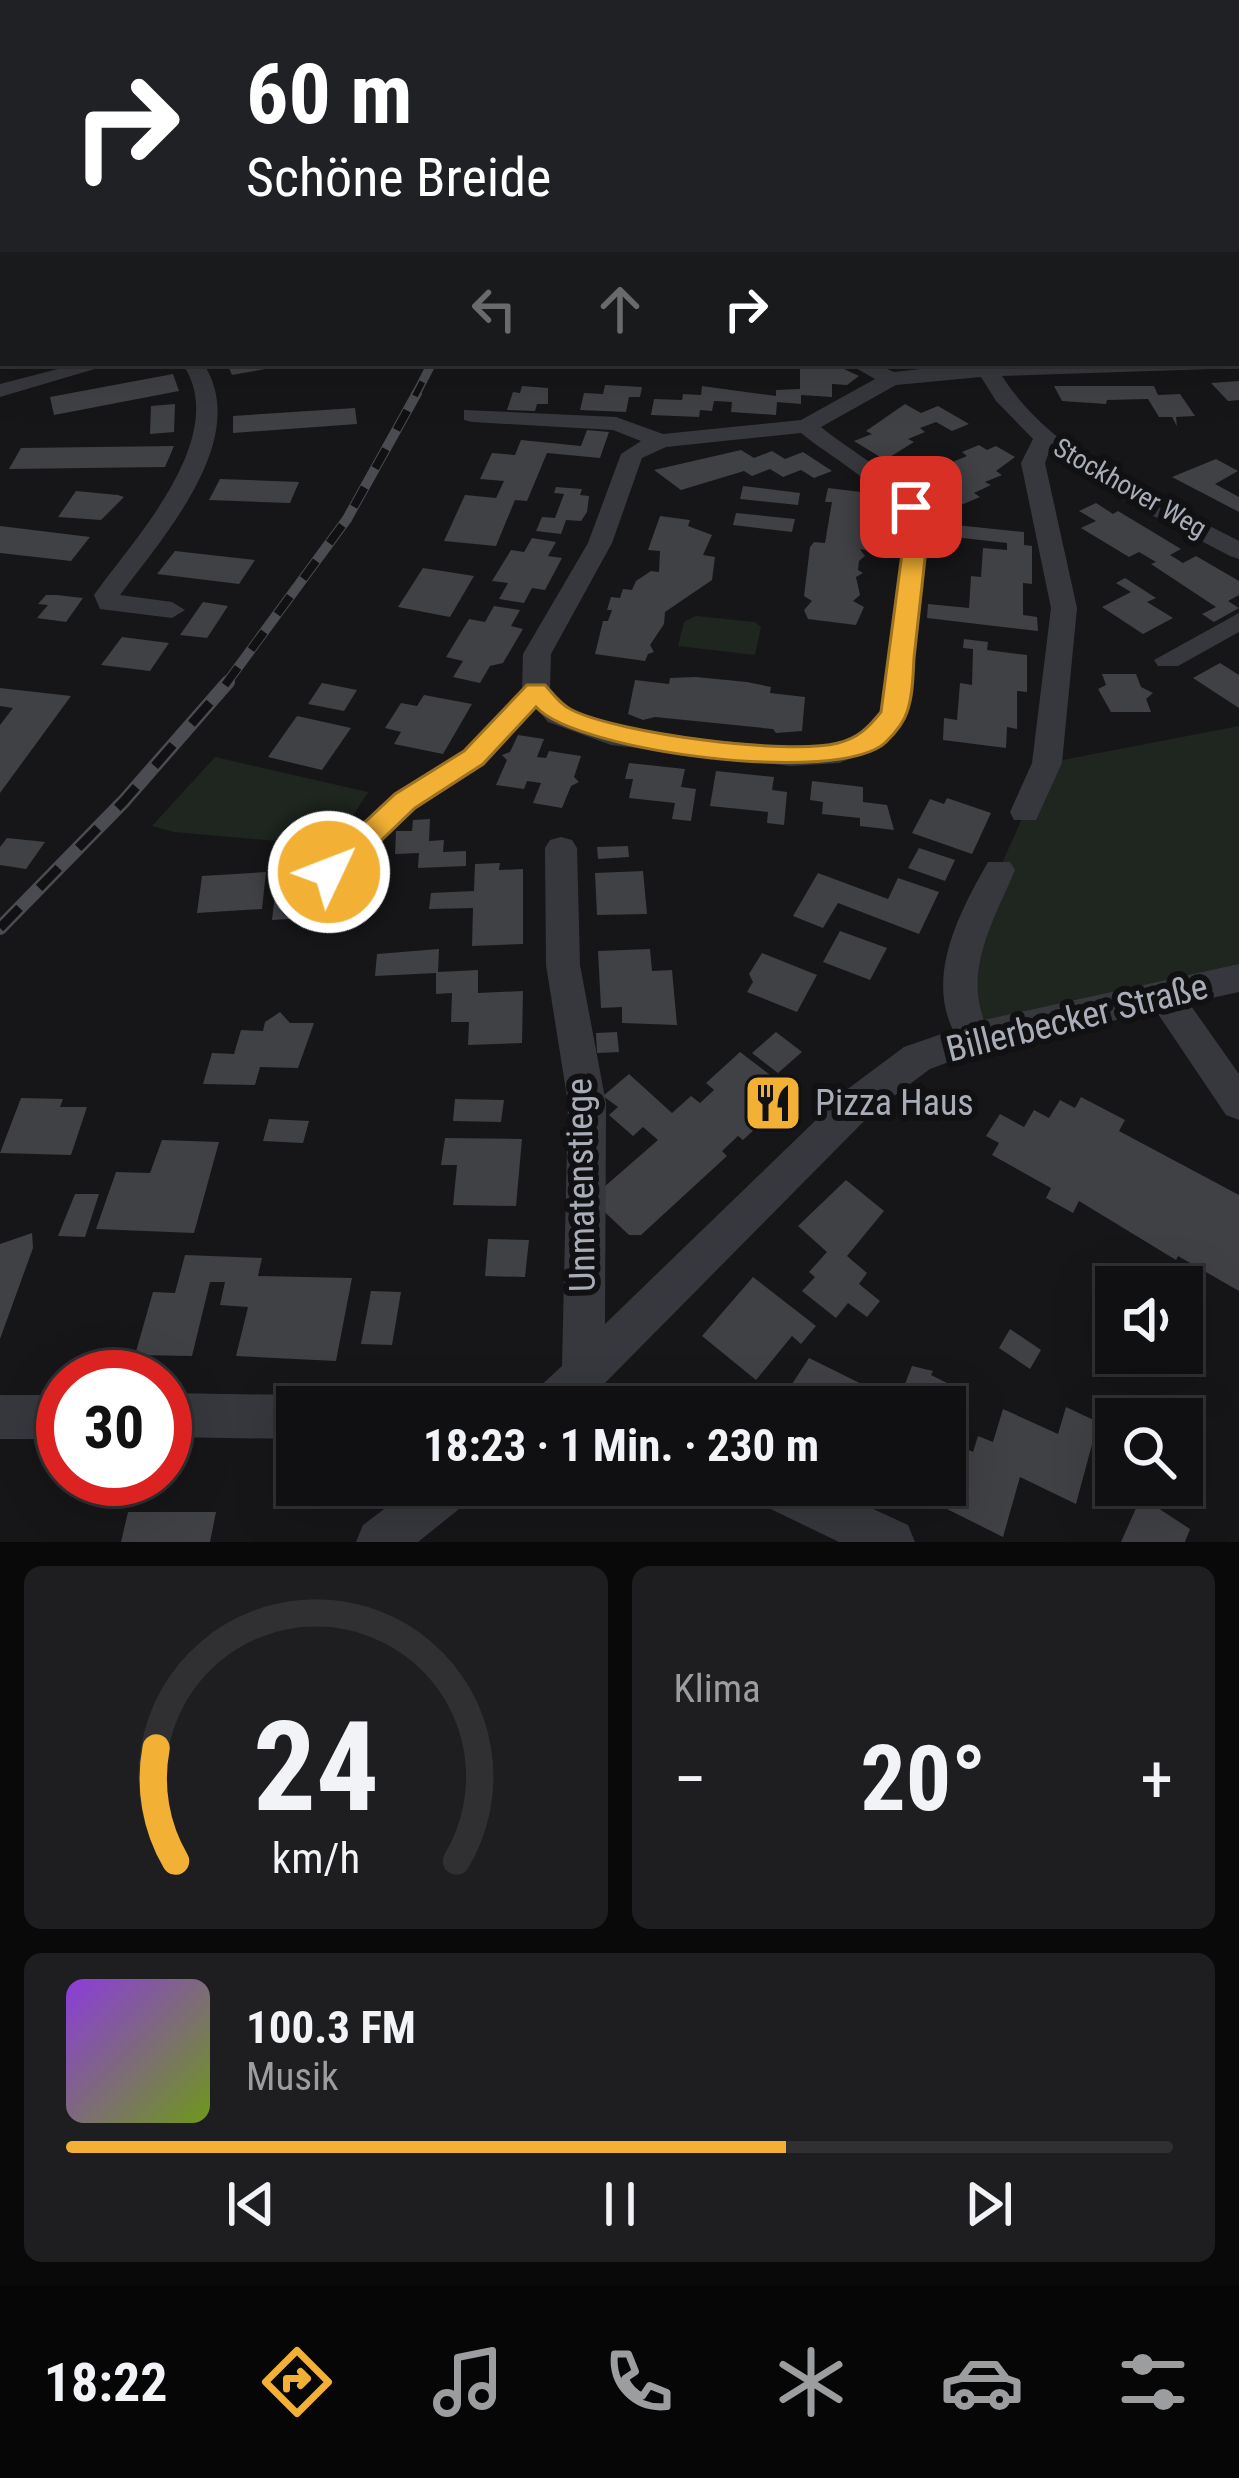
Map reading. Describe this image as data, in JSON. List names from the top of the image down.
{
  "streets": {
    "street": ["Stockhover Weg", "Billerbecker Straße", "Unmatenstiege"]
  },
  "places": {
    "restaurant": ["Pizza Haus"]
  },
  "page": {
    "turn": ["60 m", "Schöne Breide"],
    "limit": "30",
    "trip": "18:23 · 1 Min. · 230 m",
    "tile": "Klima",
    "heat": ["−", "20°", "+"],
    "song": ["100.3 FM", "Musik"],
    "tabs": "18:22",
    "gauge": ["24", "km/h"]
  }
}
